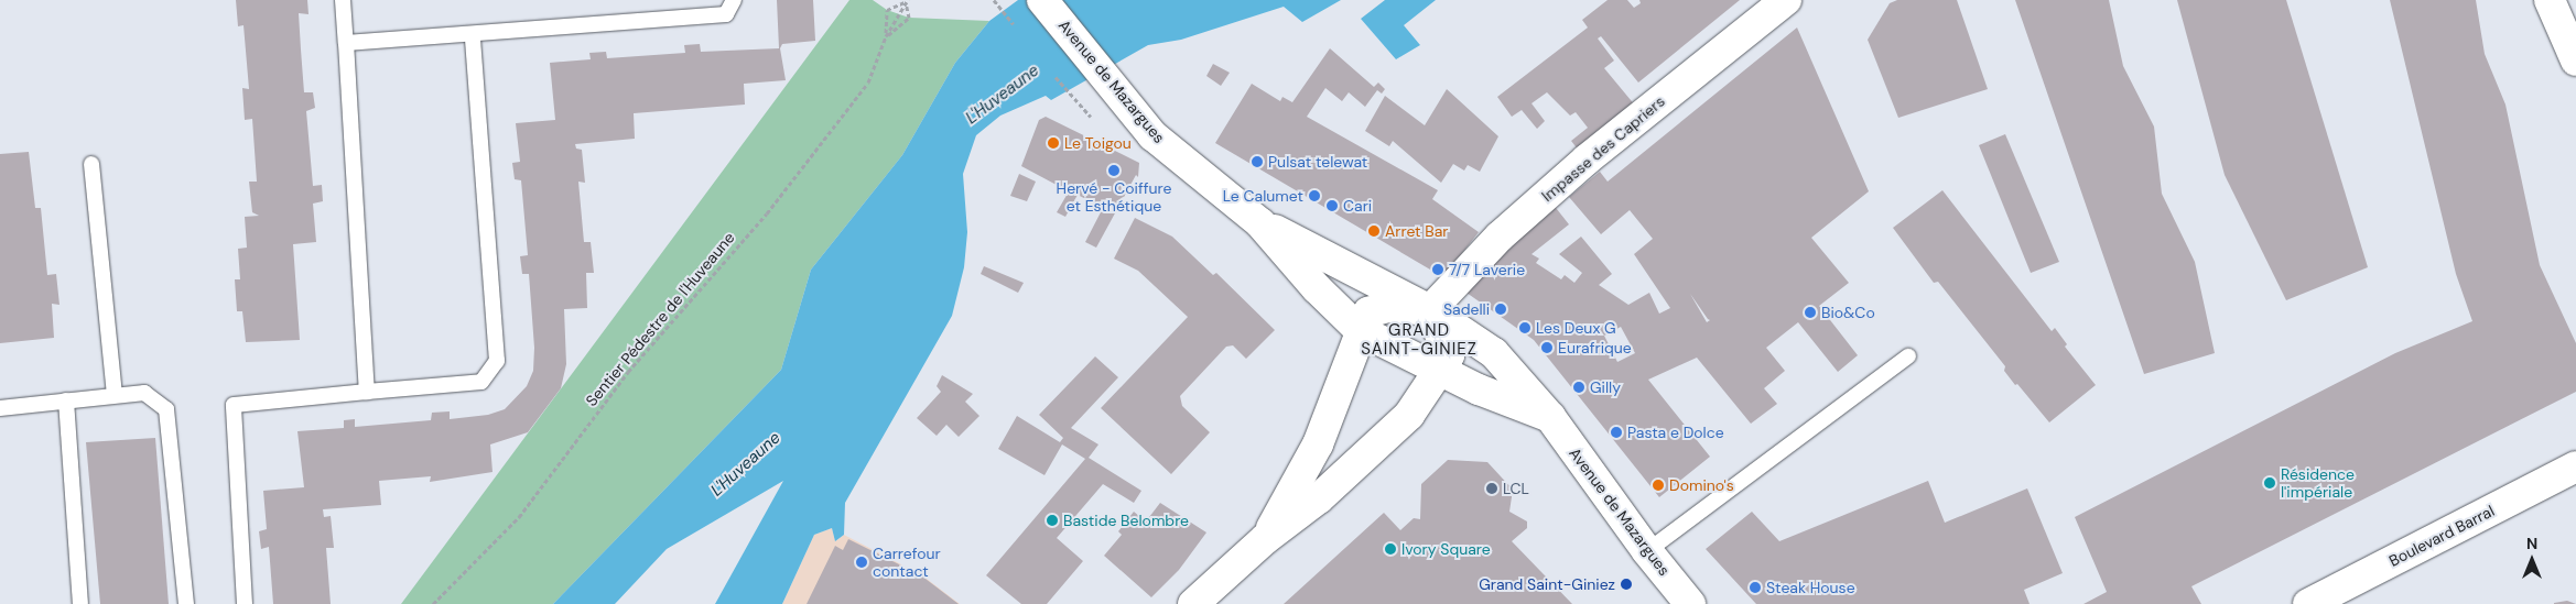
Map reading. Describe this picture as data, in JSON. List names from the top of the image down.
{
  "streets": {
    "street": ["Avenue de Mazargues", "Impasse des Capriers", "Boulevard Barral"],
    "path": ["Sentier Pédestre de l'Huveaune"]
  },
  "crossings": [
    ["Avenue de Mazargues", "Impasse des Capriers"]
  ],
  "districts": ["GRAND SAINT-GINIEZ"],
  "water": ["L'Huveaune"],
  "places": [
    "Le Toigou",
    "Pulsat telewat",
    "Hervé - Coiffure et Esthétique",
    "Le Calumet",
    "Cari",
    "Arret Bar",
    "7/7 Laverie",
    "Sadelli",
    "Bio&Co",
    "Les Deux G",
    "Eurafrique",
    "Gilly",
    "Pasta e Dolce",
    "Résidence l'impériale",
    "Domino's",
    "LCL",
    "Bastide Belombre",
    "Ivory Square",
    "Carrefour contact",
    "Grand Saint-Giniez",
    "Steak House"
  ],
  "north": "top"
}
